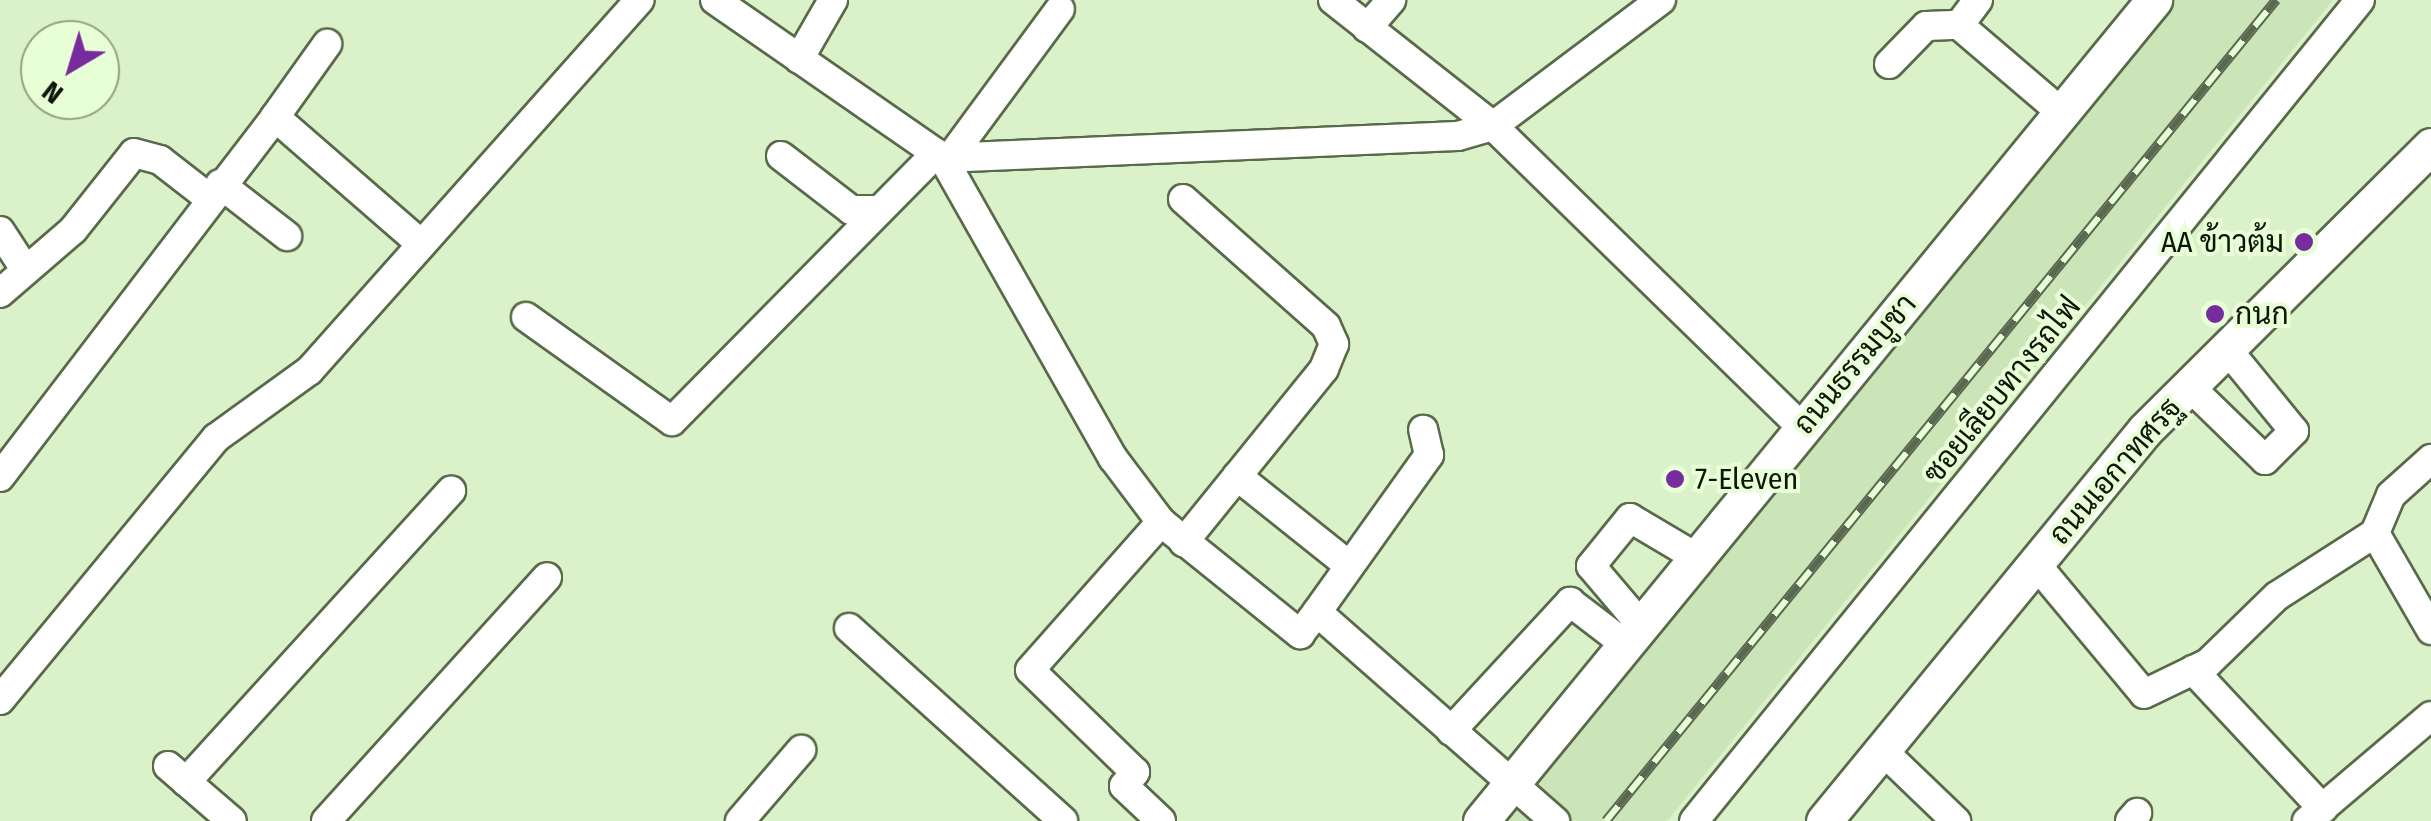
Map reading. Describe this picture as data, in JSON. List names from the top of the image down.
{
  "streets": {
    "main road": ["ถนนธรรมบูชา", "ถนนเอกาทศรฐ"],
    "street": ["ซอยเลียบทางรถไฟ"]
  },
  "places": ["AA ข้าวต้ม", "กนก", "7-Eleven"],
  "north": "bottom left"
}
